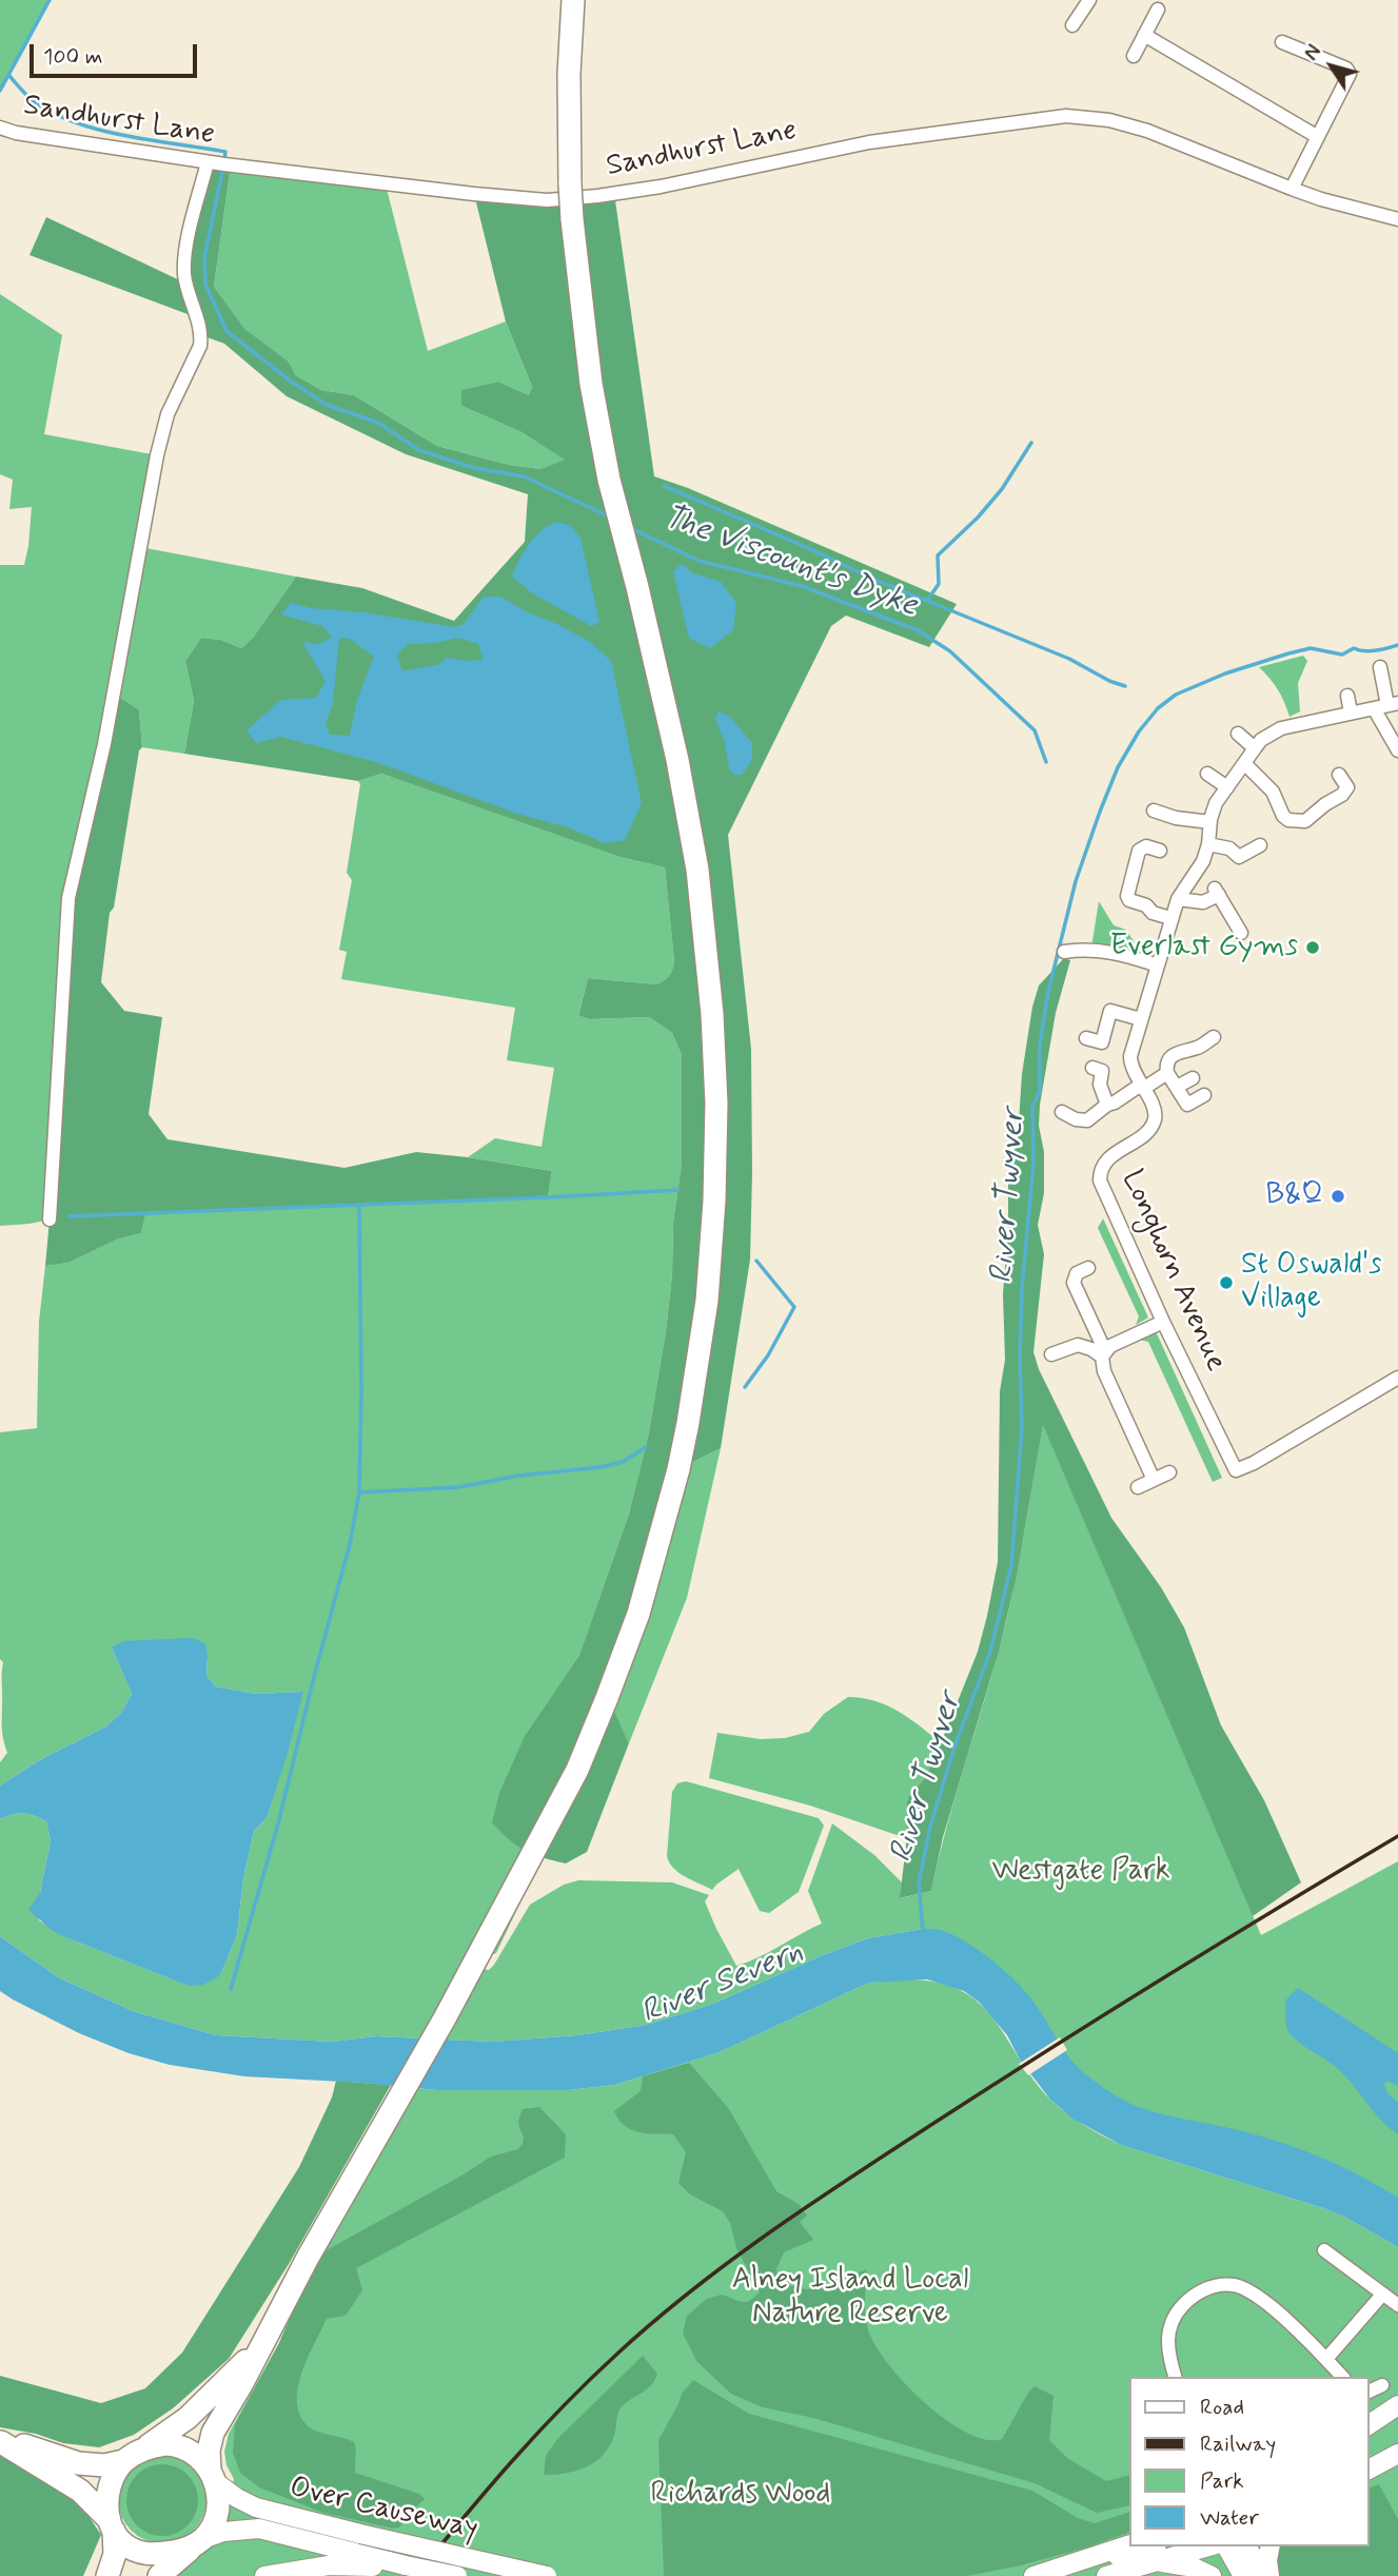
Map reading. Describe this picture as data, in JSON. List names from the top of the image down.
{
  "streets": {
    "main road": ["Over Causeway"],
    "street": ["Sandhurst Lane", "Longhorn Avenue"]
  },
  "water": ["The Viscount's Dyke", "River Twyver", "River Severn"],
  "parks": ["Westgate Park", "Alney Island Local Nature Reserve", "Richards Wood"],
  "places": ["Everlast Gyms", "B&Q", "St Oswald's Village"],
  "legend": [
    "Road",
    "Railway",
    "Park",
    "Water"
  ],
  "scale_bar": "100 m",
  "north": "top left"
}
